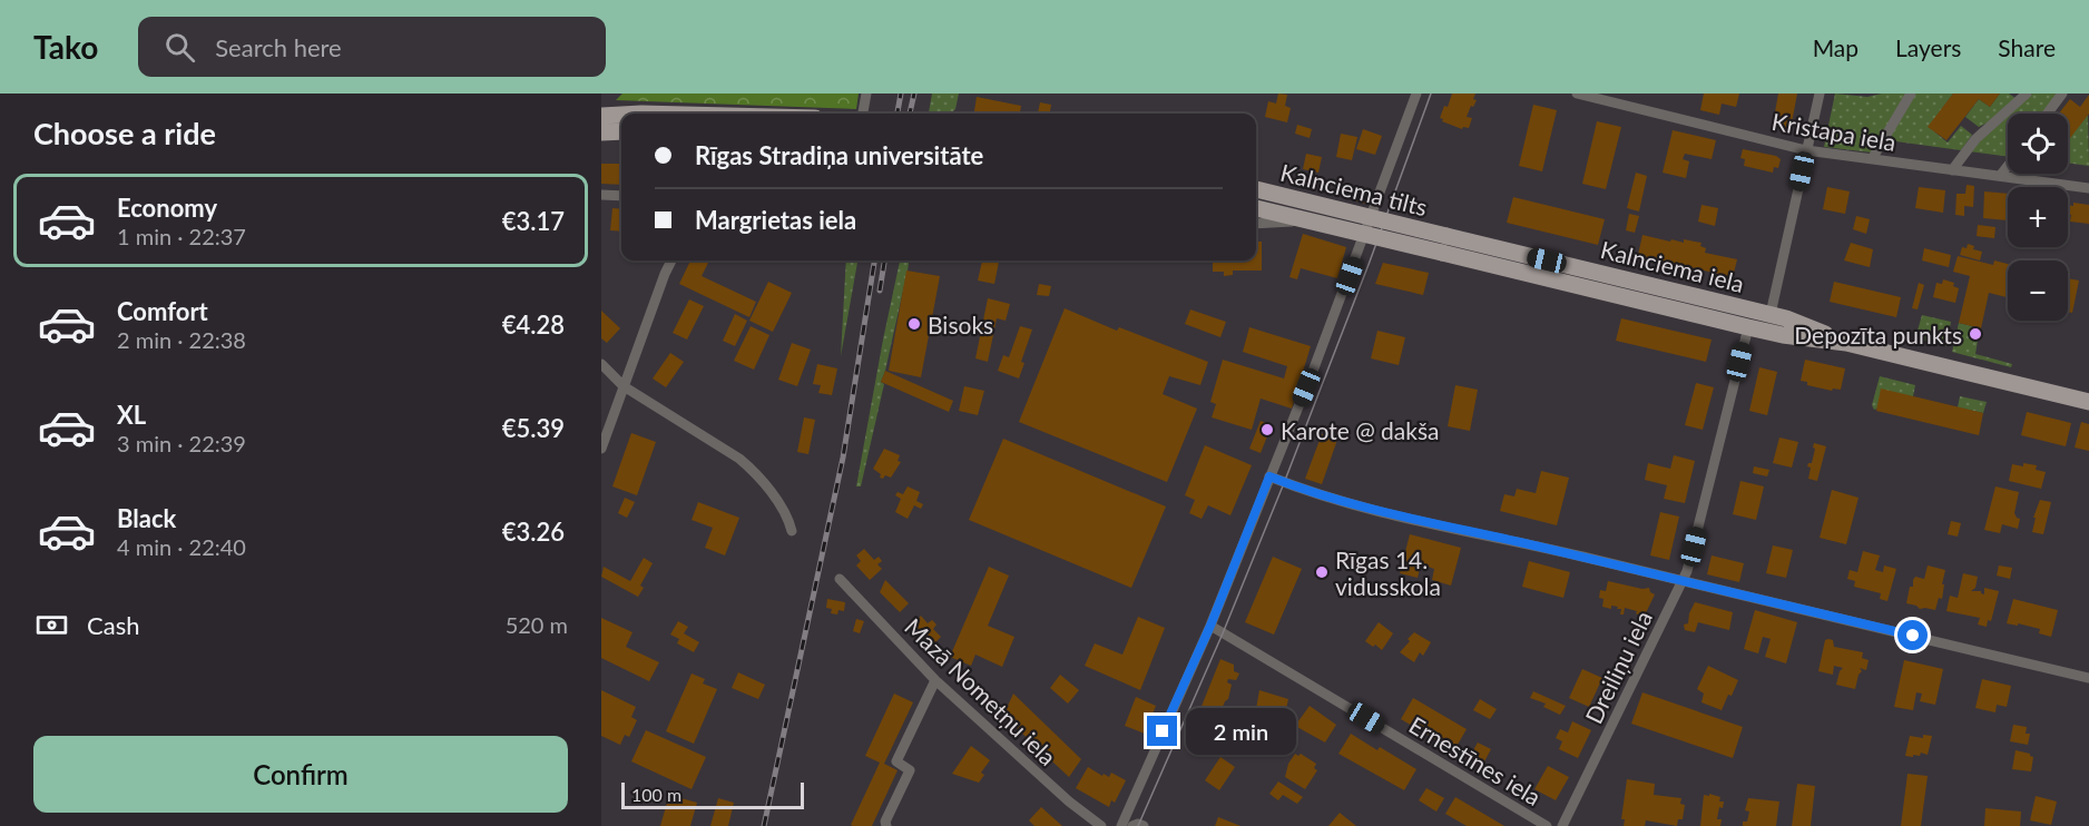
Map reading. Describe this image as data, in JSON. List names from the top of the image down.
{
  "streets": {
    "main road": ["Kalnciema tilts", "Kalnciema iela"],
    "street": [
      "Kristapa iela",
      "Dreiliņu iela",
      "Mazā Nometņu iela",
      "Ernestīnes iela"
    ]
  },
  "crossings": [
    ["Kalnciema tilts", "Kalnciema iela"],
    ["Kalnciema iela", "Dreiliņu iela"]
  ],
  "places": [
    "Bisoks",
    "Depozīta punkts",
    "Karote @ dakša",
    "Rīgas 14. vidusskola"
  ],
  "scale_bar": "100 m",
  "page": {
    "header": "Tako",
    "search": "Search here",
    "nav": ["Map", "Layers", "Share"],
    "heading": "Choose a ride",
    "map_buttons": ["+", "−"],
    "banner": ["Rīgas Stradiņa universitāte", "Margrietas iela"],
    "list": [
      {
        "name": "Economy",
        "note": "1 min · 22:37",
        "value": "€3.17"
      },
      {
        "name": "Comfort",
        "note": "2 min · 22:38",
        "value": "€4.28"
      },
      {
        "name": "XL",
        "note": "3 min · 22:39",
        "value": "€5.39"
      },
      {
        "name": "Black",
        "note": "4 min · 22:40",
        "value": "€3.26"
      }
    ],
    "pay": ["Cash", "520 m"],
    "bubble": "2 min",
    "buttons": "Confirm",
    "scale": "100 m"
  }
}
